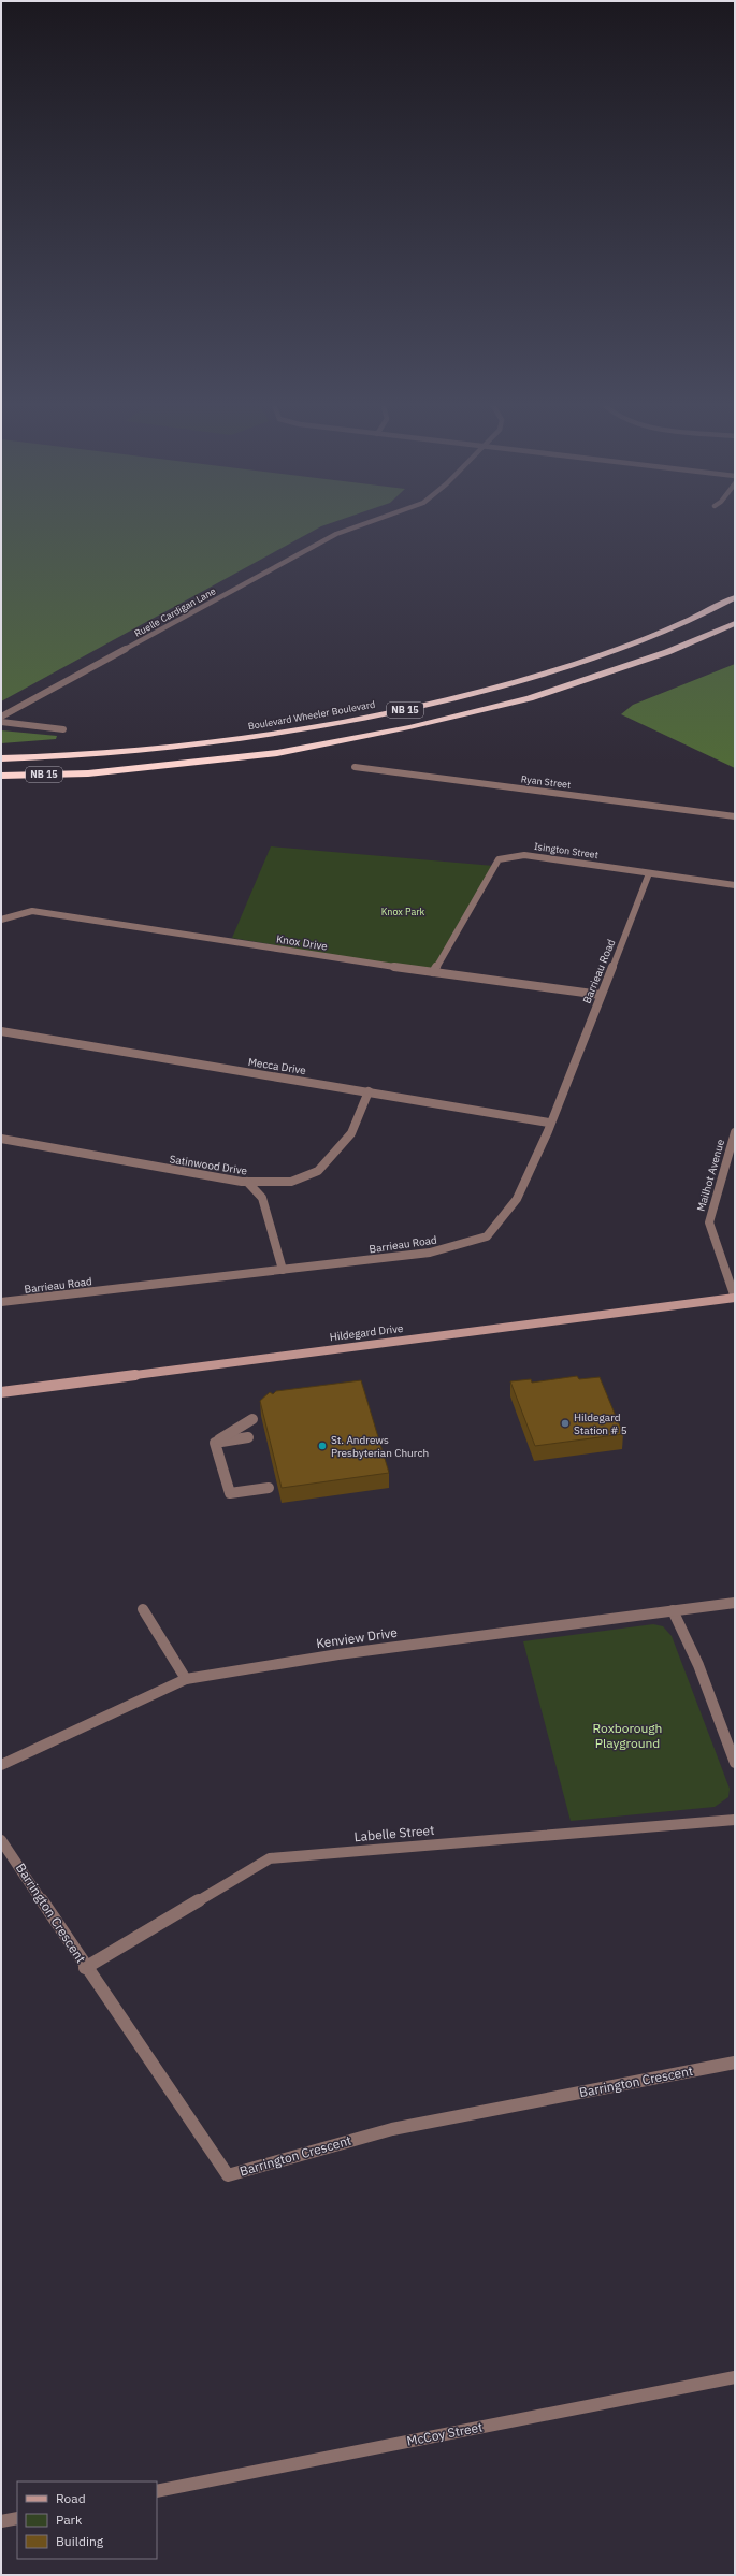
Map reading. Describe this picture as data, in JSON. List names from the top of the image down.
{
  "streets": {
    "highway": ["NB 15", "Boulevard Wheeler Boulevard"],
    "street": [
      "Ruelle Cardigan Lane",
      "Ryan Street",
      "Isington Street",
      "Knox Drive",
      "Barrieau Road",
      "Mecca Drive",
      "Satinwood Drive",
      "Mailhot Avenue",
      "Hildegard Drive",
      "Kenview Drive",
      "Labelle Street",
      "Barrington Crescent",
      "McCoy Street"
    ]
  },
  "crossings": [
    ["Isington Street", "Knox Drive"],
    ["Isington Street", "Barrieau Road"],
    ["Knox Drive", "Barrieau Road"],
    ["Barrieau Road", "Mecca Drive"],
    ["Mecca Drive", "Satinwood Drive"],
    ["Mailhot Avenue", "Hildegard Drive"],
    ["Labelle Street", "Barrington Crescent"]
  ],
  "parks": ["Knox Park", "Roxborough Playground"],
  "places": ["Hildegard Station # 5", "St. Andrews Presbyterian Church"],
  "legend": ["Road", "Park", "Building"]
}
